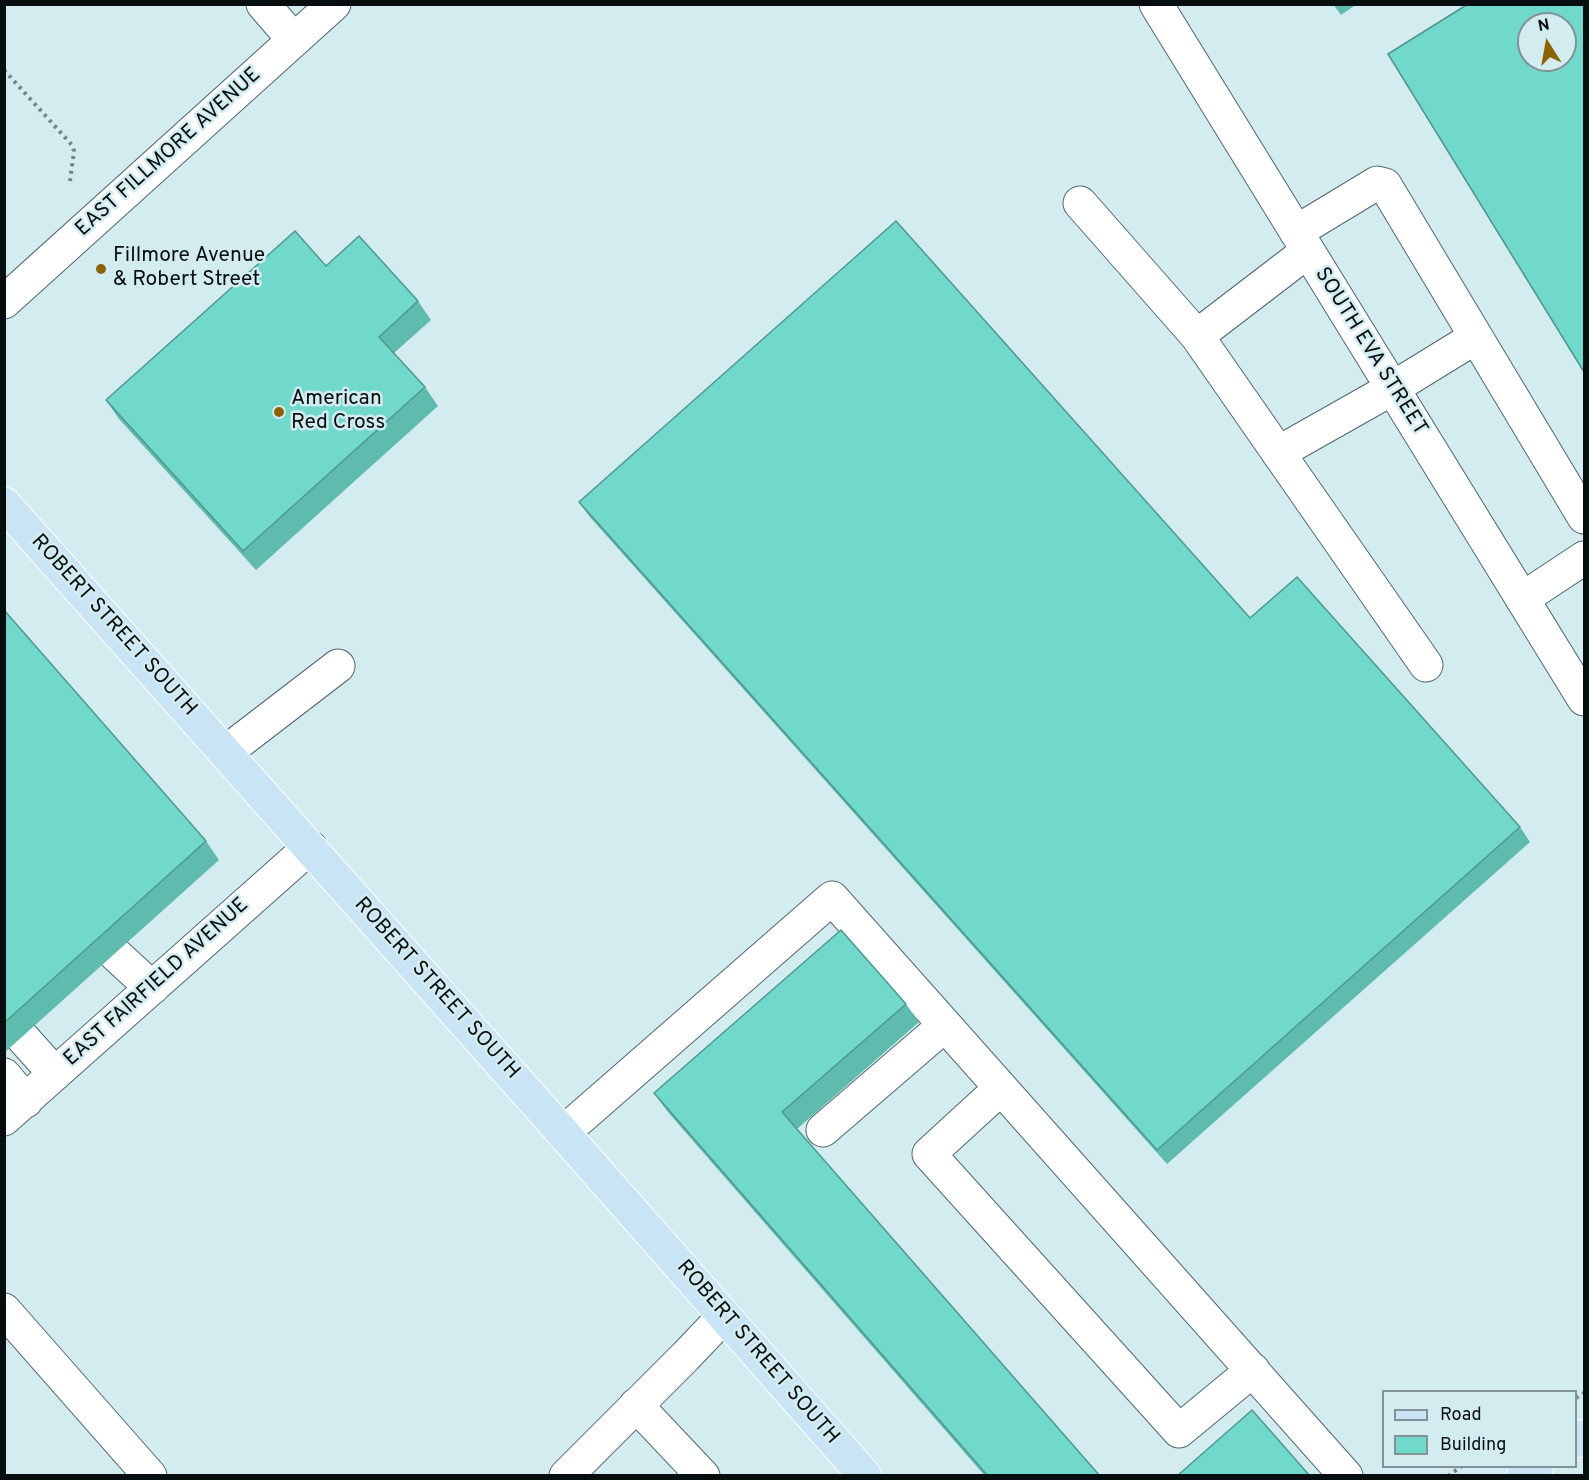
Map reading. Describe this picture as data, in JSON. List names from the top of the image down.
{
  "streets": {
    "main road": ["ROBERT STREET SOUTH"],
    "street": ["EAST FILLMORE AVENUE", "SOUTH EVA STREET", "EAST FAIRFIELD AVENUE"]
  },
  "crossings": [
    ["ROBERT STREET SOUTH", "EAST FAIRFIELD AVENUE"]
  ],
  "places": ["Fillmore Avenue & Robert Street", "American Red Cross"],
  "legend": ["Road", "Building"],
  "north": "top"
}
